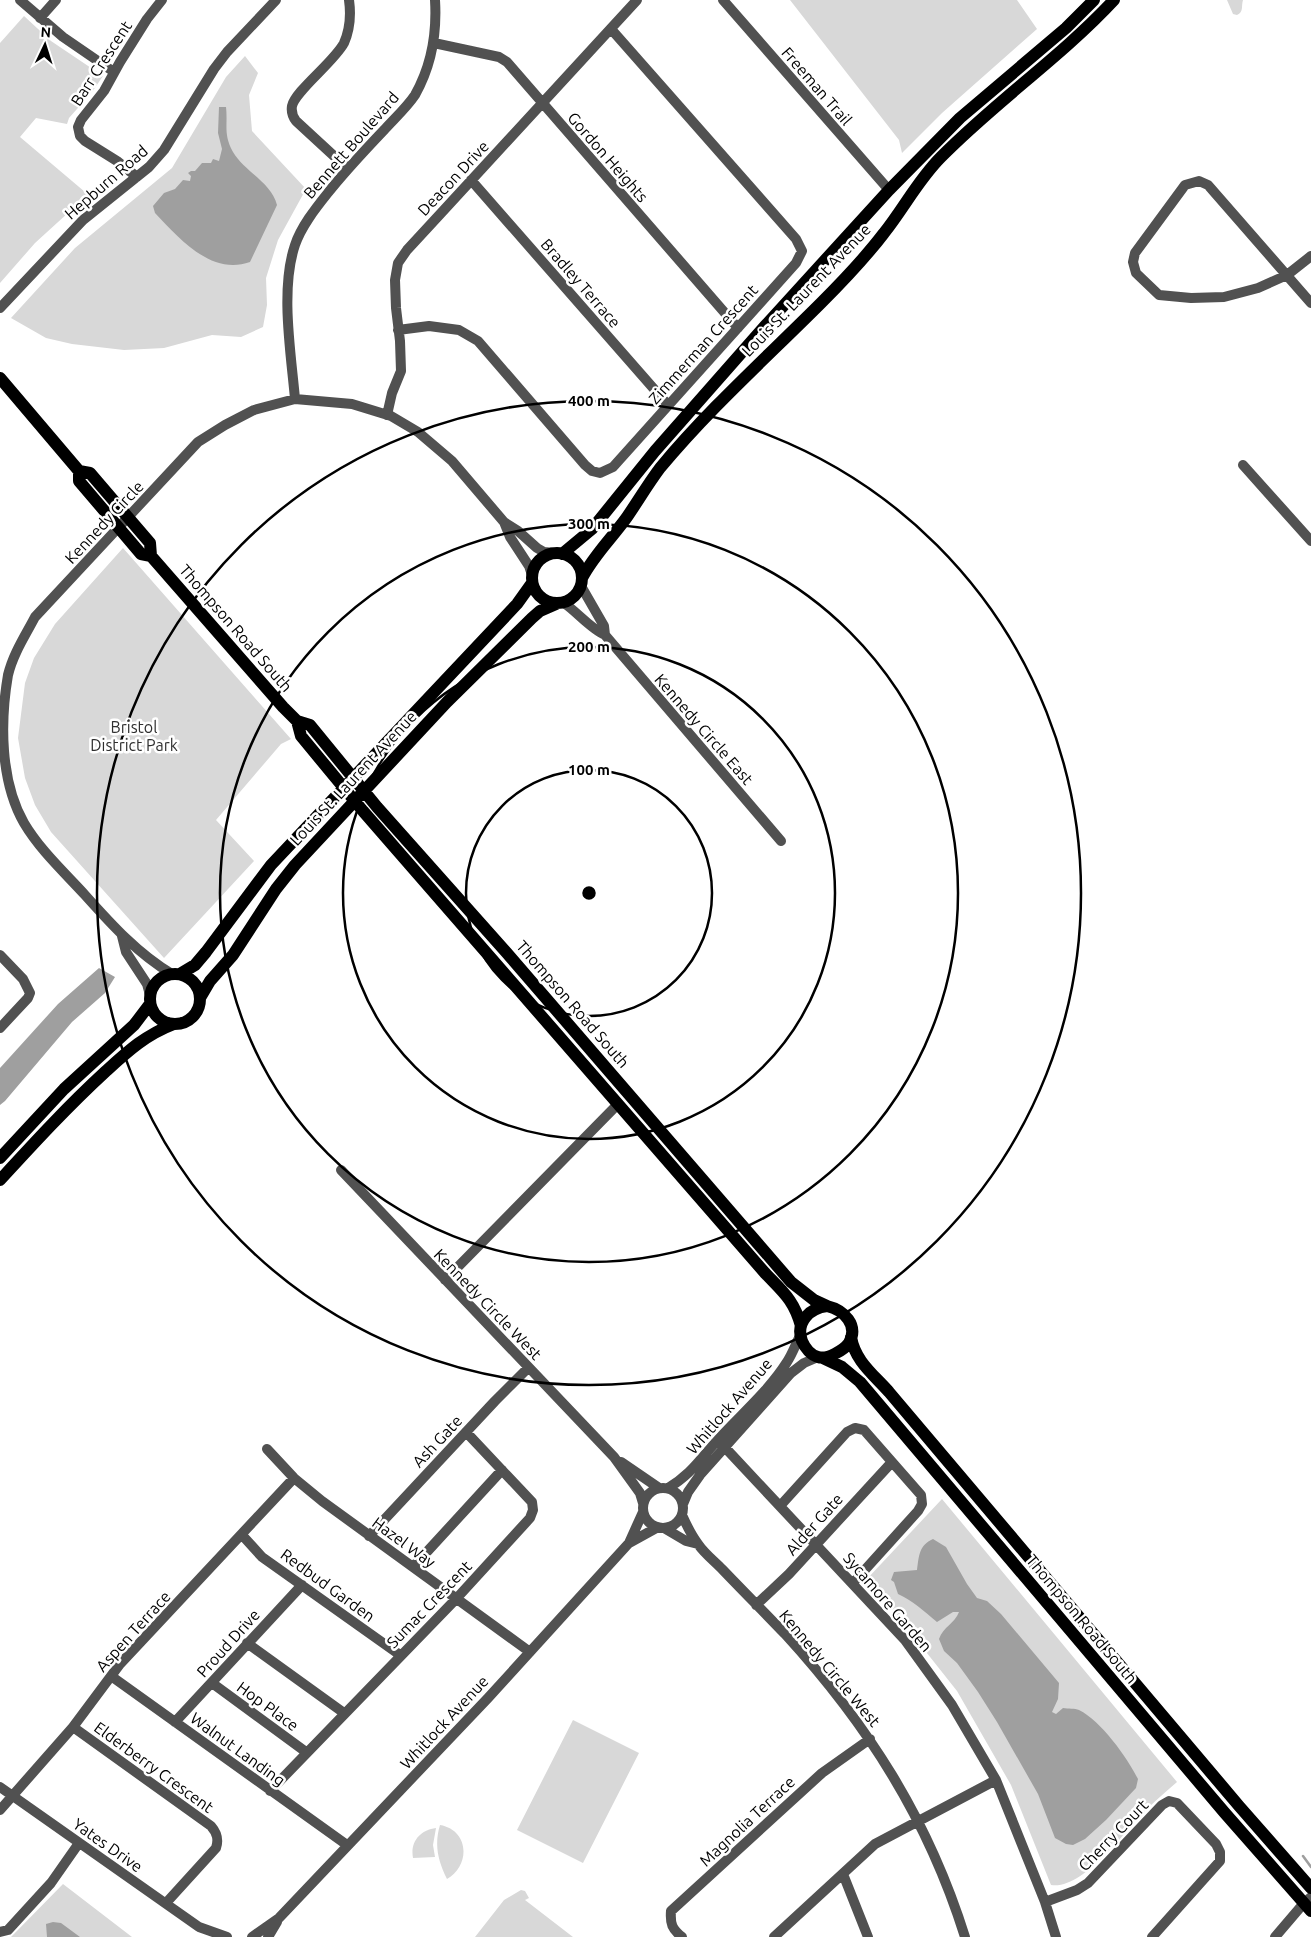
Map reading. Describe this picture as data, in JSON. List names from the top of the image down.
{
  "streets": {
    "main road": ["Louis St. Laurent Avenue", "Thompson Road South"],
    "street": [
      "Barr Crescent",
      "Freeman Trail",
      "Bennett Boulevard",
      "Gordon Heights",
      "Deacon Drive",
      "Hepburn Road",
      "Bradley Terrace",
      "Zimmerman Crescent",
      "Kennedy Circle",
      "Kennedy Circle East",
      "Kennedy Circle West",
      "Whitlock Avenue",
      "Ash Gate",
      "Alder Gate",
      "Hazel Way",
      "Redbud Garden",
      "Sycamore Garden",
      "Sumac Crescent",
      "Aspen Terrace",
      "Proud Drive",
      "Hop Place",
      "Walnut Landing",
      "Elderberry Crescent",
      "Magnolia Terrace",
      "Cherry Court",
      "Yates Drive"
    ]
  },
  "crossings": [
    ["Barr Crescent", "Hepburn Road"],
    ["Freeman Trail", "Louis St. Laurent Avenue"],
    ["Bennett Boulevard", "Gordon Heights"],
    ["Bennett Boulevard", "Kennedy Circle"],
    ["Gordon Heights", "Deacon Drive"],
    ["Gordon Heights", "Zimmerman Crescent"],
    ["Deacon Drive", "Bradley Terrace"],
    ["Deacon Drive", "Zimmerman Crescent"],
    ["Deacon Drive", "Kennedy Circle"],
    ["Bradley Terrace", "Zimmerman Crescent"],
    ["Louis St. Laurent Avenue", "Kennedy Circle"],
    ["Louis St. Laurent Avenue", "Thompson Road South"],
    ["Louis St. Laurent Avenue", "Kennedy Circle East"],
    ["Kennedy Circle", "Thompson Road South"],
    ["Kennedy Circle", "Kennedy Circle East"],
    ["Thompson Road South", "Whitlock Avenue"],
    ["Kennedy Circle West", "Whitlock Avenue"],
    ["Kennedy Circle West", "Ash Gate"],
    ["Kennedy Circle West", "Alder Gate"],
    ["Kennedy Circle West", "Magnolia Terrace"],
    ["Whitlock Avenue", "Hazel Way"],
    ["Whitlock Avenue", "Sycamore Garden"],
    ["Whitlock Avenue", "Walnut Landing"],
    ["Ash Gate", "Hazel Way"],
    ["Ash Gate", "Sumac Crescent"],
    ["Alder Gate", "Sycamore Garden"],
    ["Hazel Way", "Sumac Crescent"],
    ["Hazel Way", "Aspen Terrace"],
    ["Redbud Garden", "Sumac Crescent"],
    ["Redbud Garden", "Aspen Terrace"],
    ["Redbud Garden", "Proud Drive"],
    ["Sycamore Garden", "Cherry Court"],
    ["Sumac Crescent", "Hop Place"],
    ["Sumac Crescent", "Walnut Landing"],
    ["Aspen Terrace", "Walnut Landing"],
    ["Aspen Terrace", "Elderberry Crescent"],
    ["Aspen Terrace", "Yates Drive"],
    ["Proud Drive", "Hop Place"],
    ["Proud Drive", "Walnut Landing"],
    ["Elderberry Crescent", "Yates Drive"]
  ],
  "parks": ["Bristol District Park"],
  "north": "top",
  "rings": [
    "400 m",
    "300 m",
    "200 m",
    "100 m"
  ]
}
